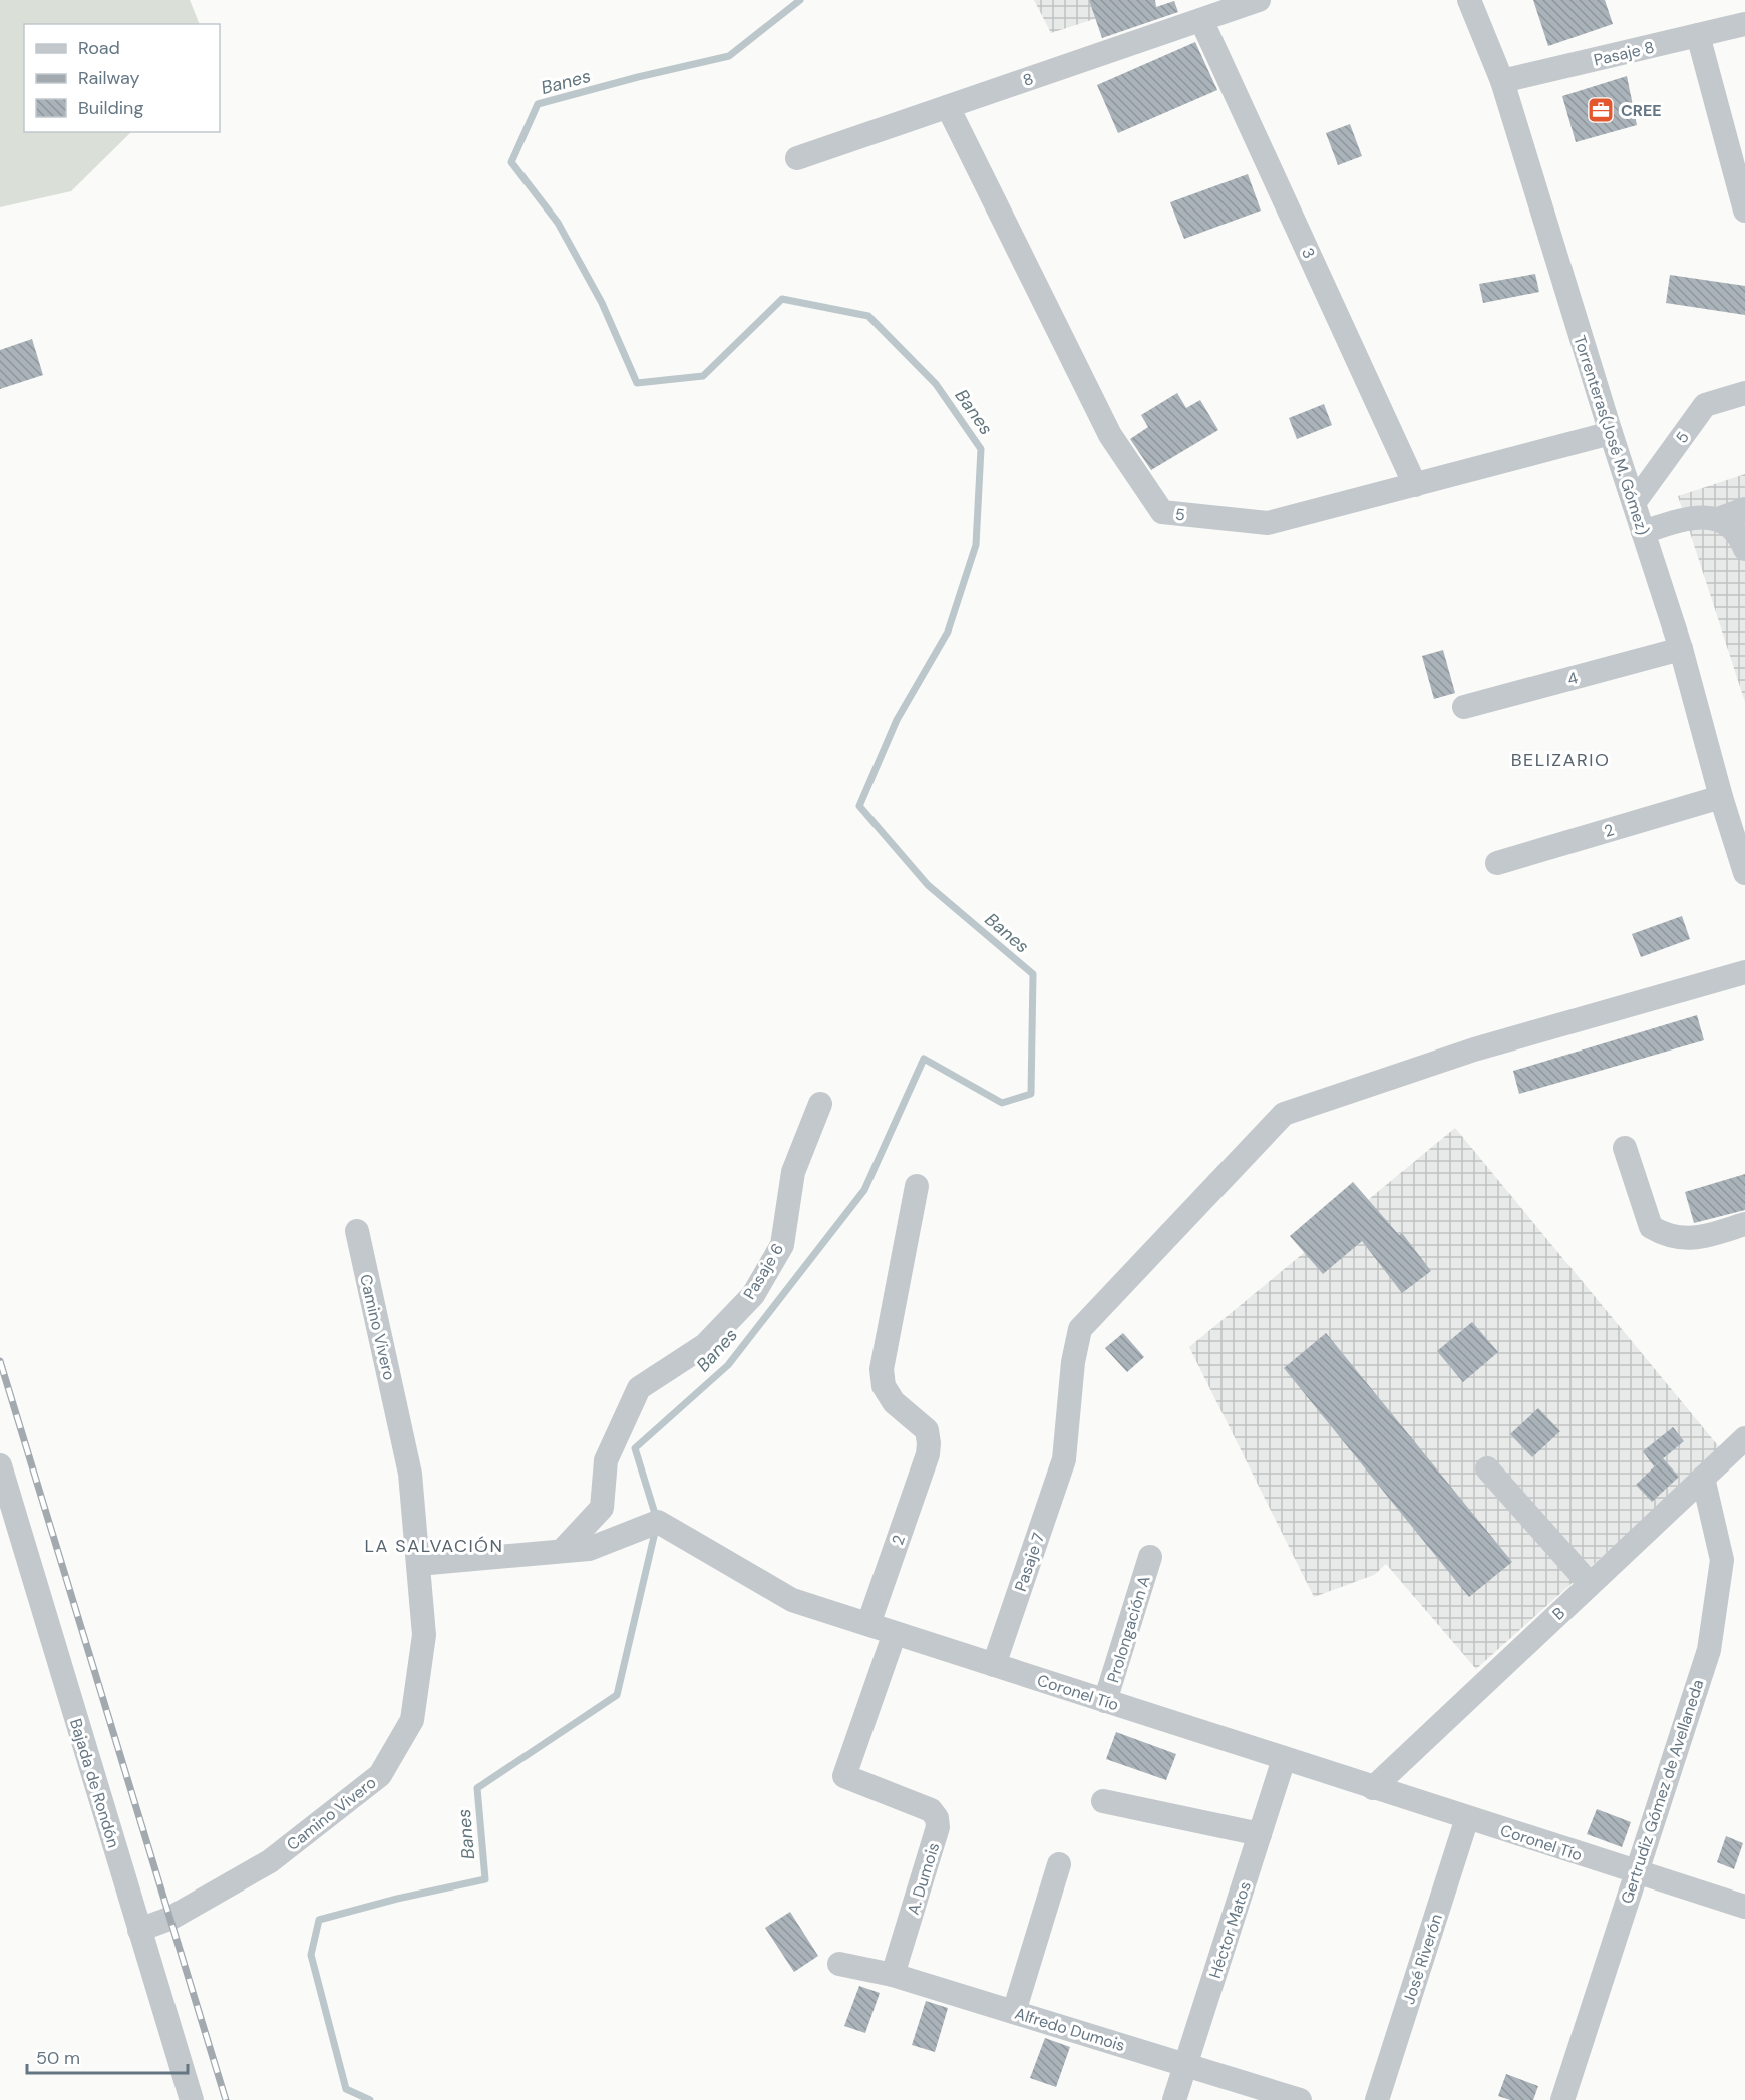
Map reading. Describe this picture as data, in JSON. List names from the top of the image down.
{
  "streets": {
    "street": [
      "Pasaje 8",
      "8",
      "3",
      "Torrenteras(José M. Gómez)",
      "5",
      "4",
      "2",
      "Pasaje 6",
      "Camino Vivero",
      "Pasaje 7",
      "B",
      "Prolongación A",
      "Coronel Tío",
      "Bajada de Rondón",
      "Gertrudiz Gómez de Avellaneda",
      "A. Dumois",
      "Héctor Matos",
      "José Riverón",
      "Alfredo Dumois"
    ]
  },
  "crossings": [
    ["Pasaje 8", "Torrenteras(José M. Gómez)"],
    ["8", "3"],
    ["8", "5"],
    ["3", "5"],
    ["Torrenteras(José M. Gómez)", "5"],
    ["Torrenteras(José M. Gómez)", "4"],
    ["Torrenteras(José M. Gómez)", "2"],
    ["2", "Coronel Tío"],
    ["Pasaje 6", "Coronel Tío"],
    ["Camino Vivero", "Coronel Tío"],
    ["Camino Vivero", "Bajada de Rondón"],
    ["Pasaje 7", "Coronel Tío"],
    ["B", "Coronel Tío"],
    ["B", "Gertrudiz Gómez de Avellaneda"],
    ["Prolongación A", "Coronel Tío"],
    ["Coronel Tío", "Gertrudiz Gómez de Avellaneda"],
    ["Coronel Tío", "A. Dumois"],
    ["Coronel Tío", "Héctor Matos"],
    ["Coronel Tío", "José Riverón"],
    ["A. Dumois", "Alfredo Dumois"],
    ["Héctor Matos", "Alfredo Dumois"]
  ],
  "districts": ["BELIZARIO", "LA SALVACIÓN"],
  "water": ["Banes"],
  "places": {
    "office": ["CREE"]
  },
  "legend": ["Road", "Railway", "Building"],
  "scale_bar": "50 m"
}
